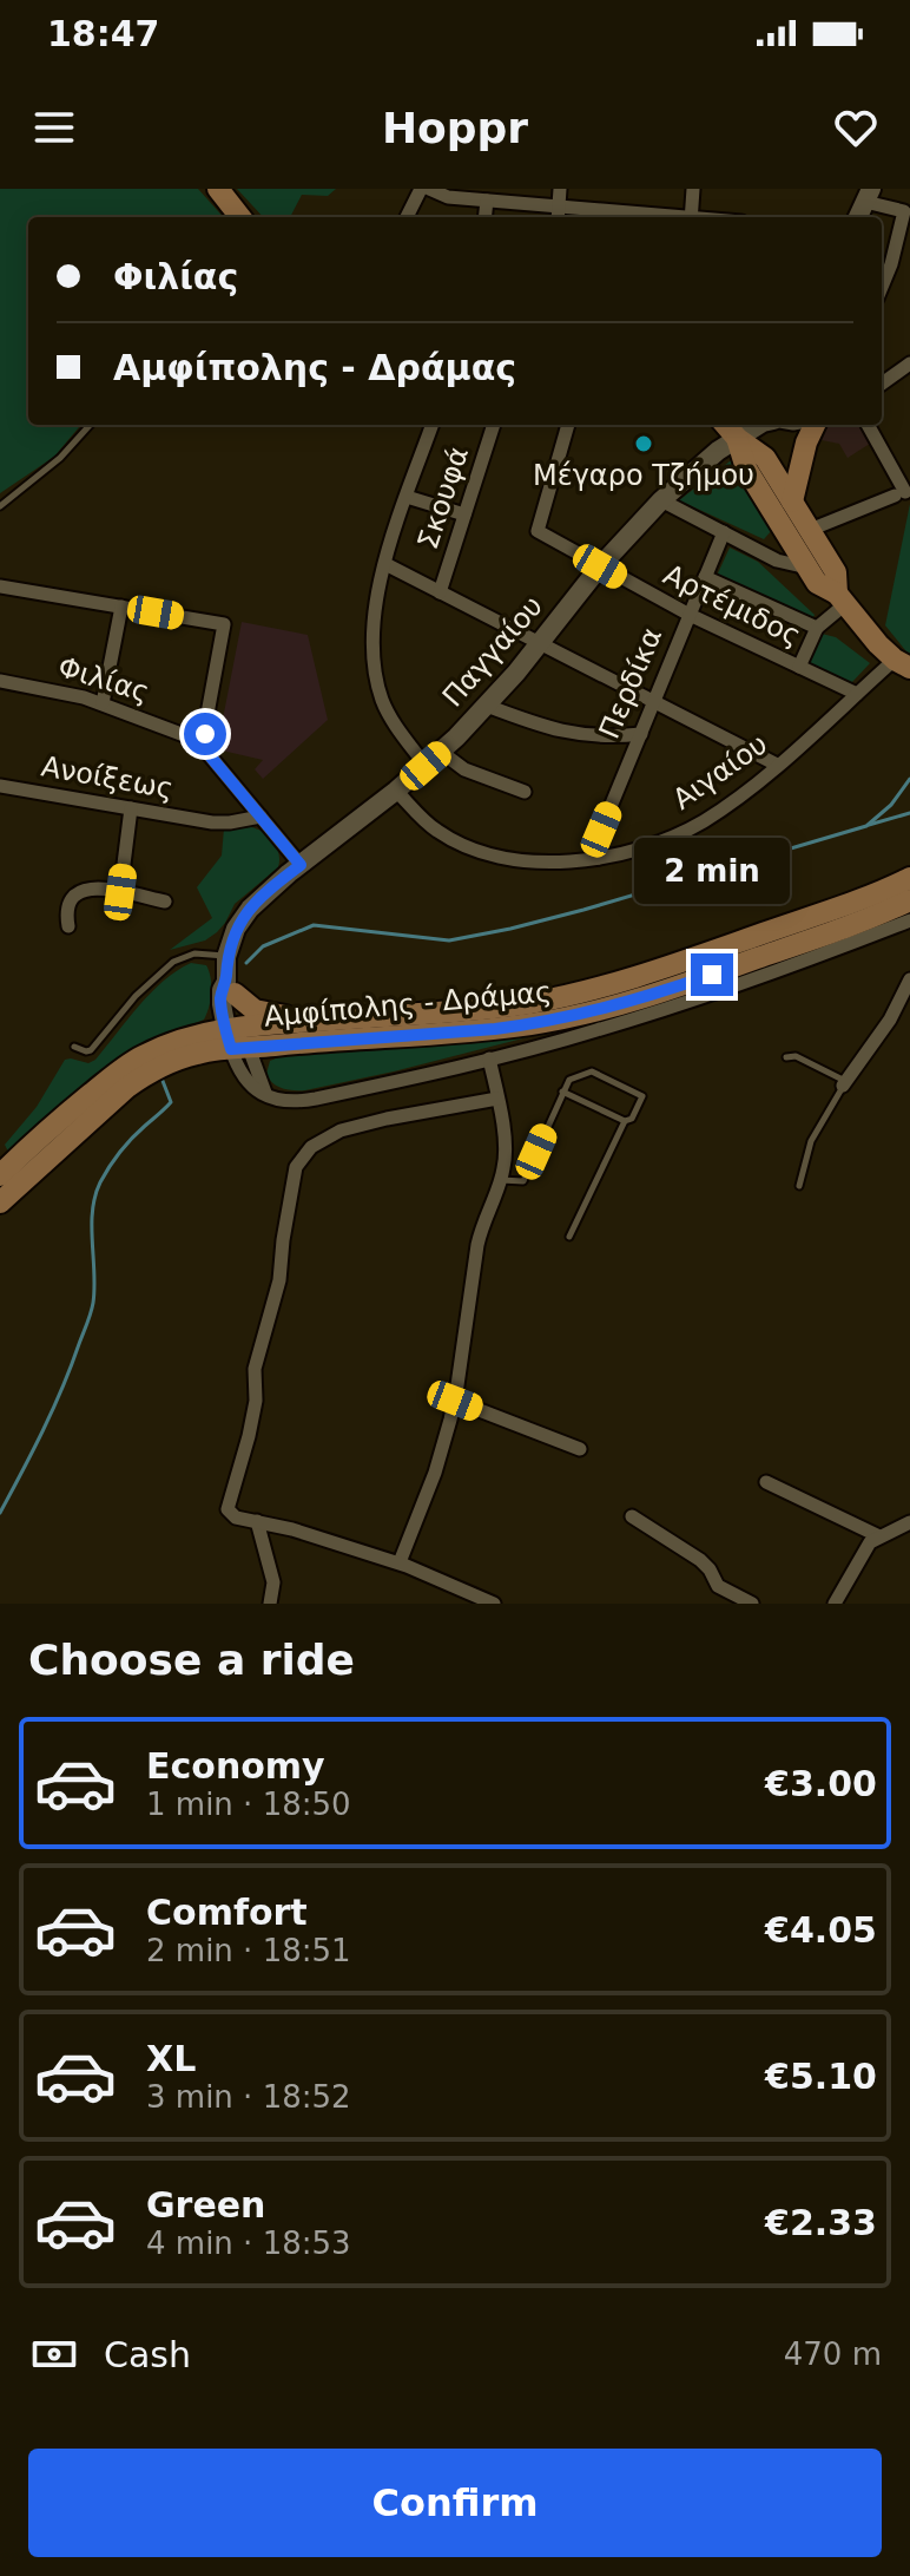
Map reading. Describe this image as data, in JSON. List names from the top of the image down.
{
  "streets": {
    "main road": ["Παγγαίου", "Αμφίπολης - Δράμας"],
    "street": [
      "Σκουφά",
      "Αρτέμιδος",
      "Φιλίας",
      "Περδίκα",
      "Αιγαίου",
      "Ανοίξεως"
    ]
  },
  "crossings": [
    ["Αρτέμιδος", "Παγγαίου"],
    ["Αρτέμιδος", "Περδίκα"],
    ["Αρτέμιδος", "Αιγαίου"],
    ["Παγγαίου", "Φιλίας"],
    ["Παγγαίου", "Αιγαίου"],
    ["Φιλίας", "Ανοίξεως"],
    ["Περδίκα", "Αιγαίου"]
  ],
  "places": ["Μέγαρο Τζήμου"],
  "page": {
    "status": "18:47",
    "header": "Hoppr",
    "banner": ["Φιλίας", "Αμφίπολης - Δράμας"],
    "bubble": "2 min",
    "heading": "Choose a ride",
    "list": [
      {
        "name": "Economy",
        "note": "1 min · 18:50",
        "value": "€3.00"
      },
      {
        "name": "Comfort",
        "note": "2 min · 18:51",
        "value": "€4.05"
      },
      {
        "name": "XL",
        "note": "3 min · 18:52",
        "value": "€5.10"
      },
      {
        "name": "Green",
        "note": "4 min · 18:53",
        "value": "€2.33"
      }
    ],
    "pay": ["Cash", "470 m"],
    "buttons": "Confirm"
  }
}
